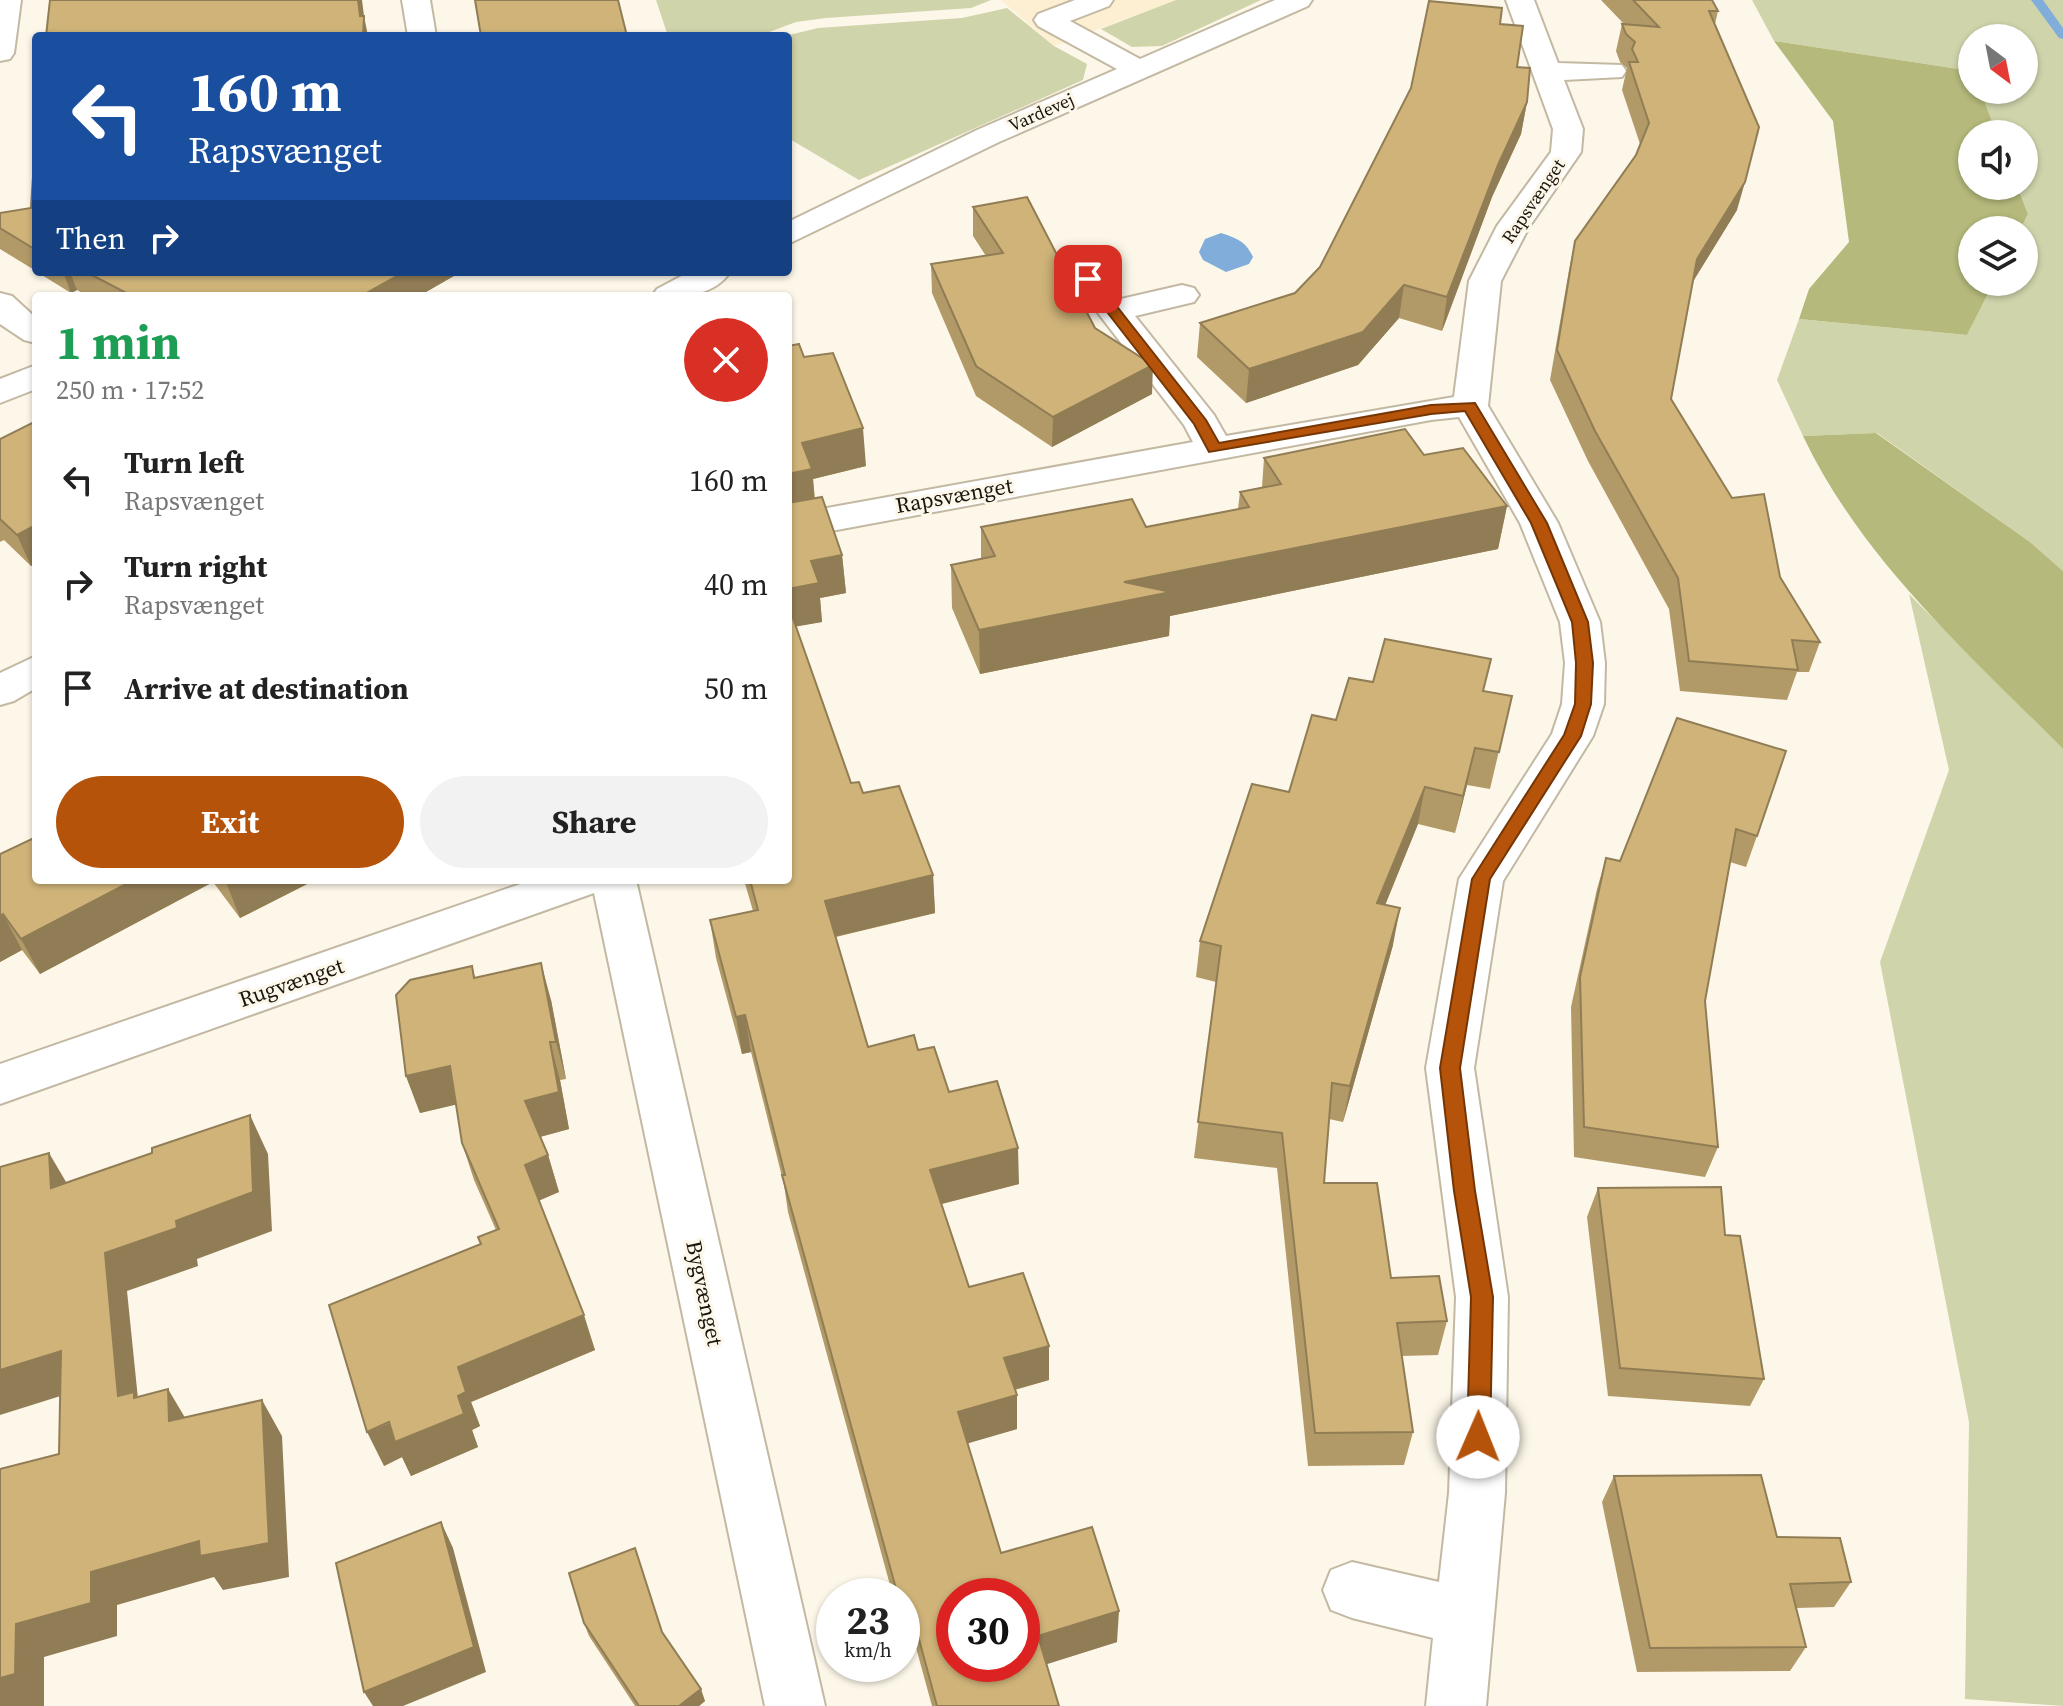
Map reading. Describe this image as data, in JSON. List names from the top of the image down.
{
  "streets": {
    "street": [
      "Vardevej",
      "Rapsvænget",
      "Rugvænget",
      "Bygvænget"
    ]
  },
  "north": "bottom right",
  "page": {
    "turn": ["160 m", "Rapsvænget"],
    "then": "Then",
    "heading": ["1 min", "250 m · 17:52"],
    "list": [
      {
        "name": "Turn left",
        "note": "Rapsvænget",
        "value": "160 m"
      },
      {
        "name": "Turn right",
        "note": "Rapsvænget",
        "value": "40 m"
      },
      {
        "name": "Arrive at destination",
        "value": "50 m"
      }
    ],
    "buttons": ["Exit", "Share"],
    "speed": "23 km/h",
    "limit": "30"
  }
}
